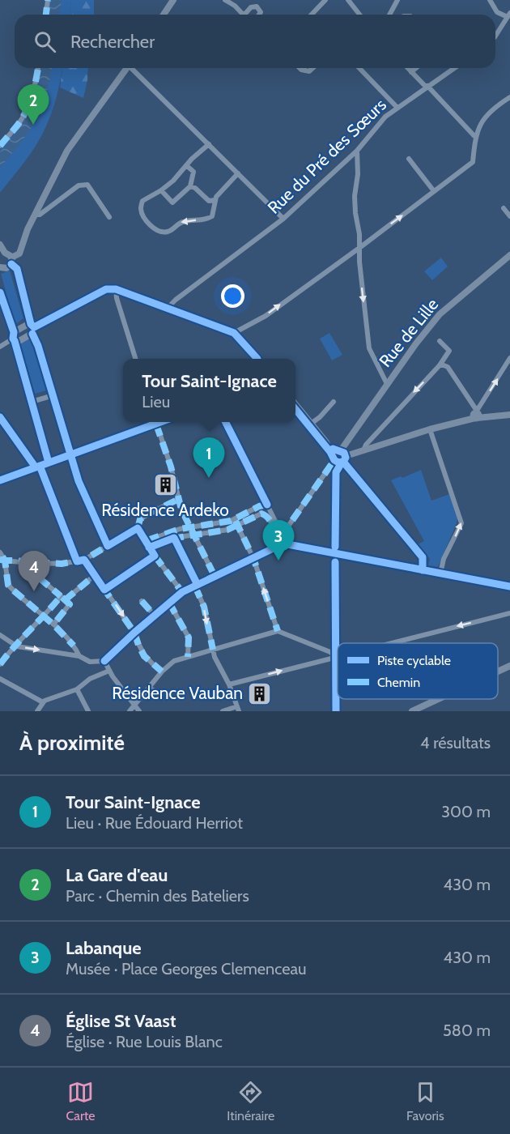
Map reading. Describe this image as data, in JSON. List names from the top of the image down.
{
  "streets": {
    "main road": ["Rue de Lille"],
    "street": ["Rue du Pré des Sœurs"]
  },
  "places": {
    "building": ["Résidence Ardeko", "Résidence Vauban"]
  },
  "legend": ["Piste cyclable", "Chemin"],
  "page": {
    "search": "Rechercher",
    "pins": [
      "2",
      "1",
      "3",
      "4"
    ],
    "popup": ["Tour Saint-Ignace", "Lieu"],
    "heading": ["À proximité", "4 résultats"],
    "list": [
      {
        "mark": "1",
        "name": "Tour Saint-Ignace",
        "note": "Lieu · Rue Édouard Herriot",
        "value": "300 m"
      },
      {
        "mark": "2",
        "name": "La Gare d'eau",
        "note": "Parc · Chemin des Bateliers",
        "value": "430 m"
      },
      {
        "mark": "3",
        "name": "Labanque",
        "note": "Musée · Place Georges Clemenceau",
        "value": "430 m"
      },
      {
        "mark": "4",
        "name": "Église St Vaast",
        "note": "Église · Rue Louis Blanc",
        "value": "580 m"
      }
    ],
    "nav": ["Carte", "Itinéraire", "Favoris"]
  }
}
